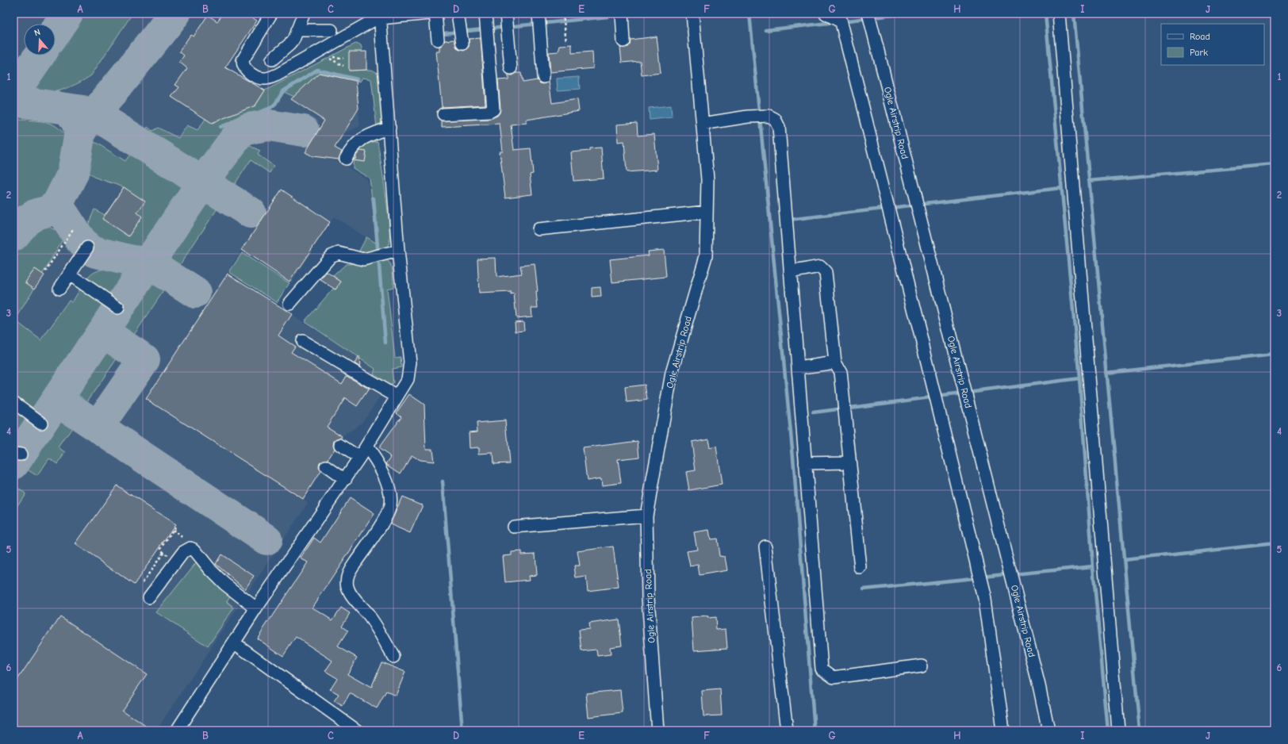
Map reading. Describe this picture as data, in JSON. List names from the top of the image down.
{
  "streets": {
    "street": ["Ogle Airstrip Road"]
  },
  "legend": ["Road", "Park"],
  "north": "top",
  "grid": {
    "columns": [
      "A",
      "B",
      "C",
      "D",
      "E",
      "F",
      "G",
      "H",
      "I",
      "J"
    ],
    "rows": [
      "1",
      "2",
      "3",
      "4",
      "5",
      "6"
    ]
  }
}
